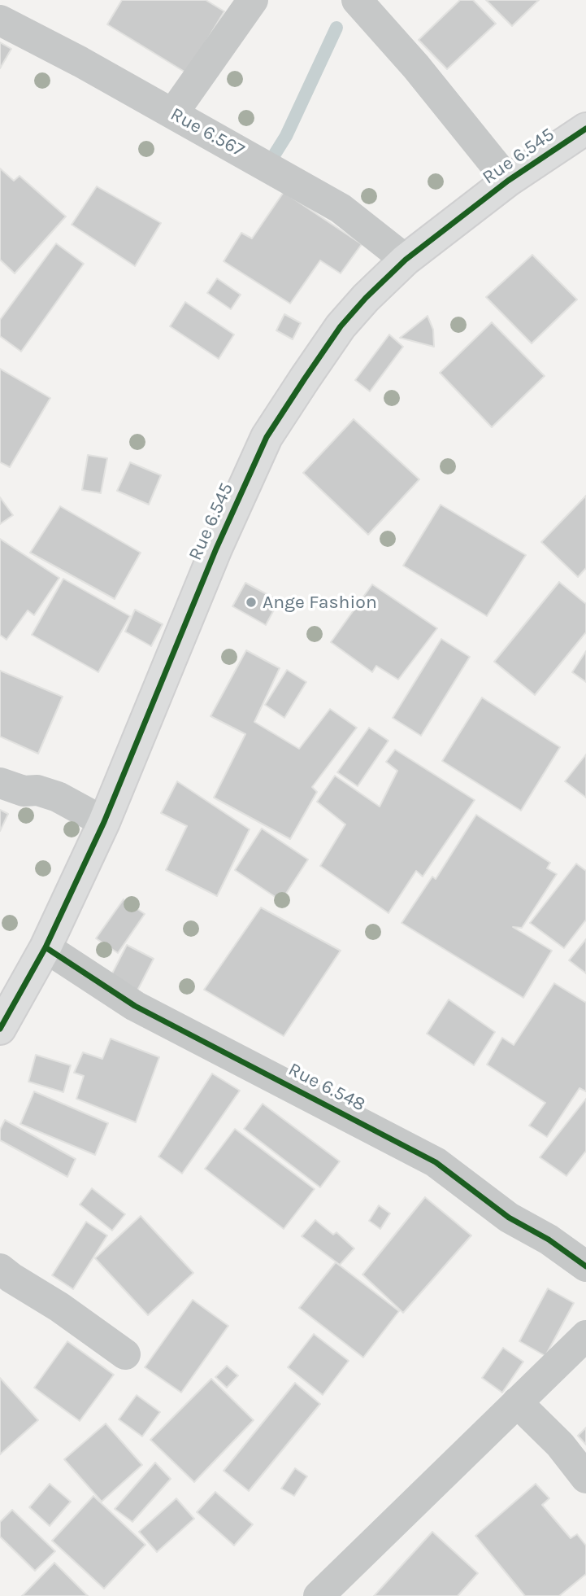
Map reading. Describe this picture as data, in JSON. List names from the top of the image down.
{
  "streets": {
    "street": ["Rue 6.567", "Rue 6.545", "Rue 6.548"]
  },
  "crossings": [
    ["Rue 6.567", "Rue 6.545"],
    ["Rue 6.545", "Rue 6.548"]
  ],
  "places": ["Ange Fashion"]
}
